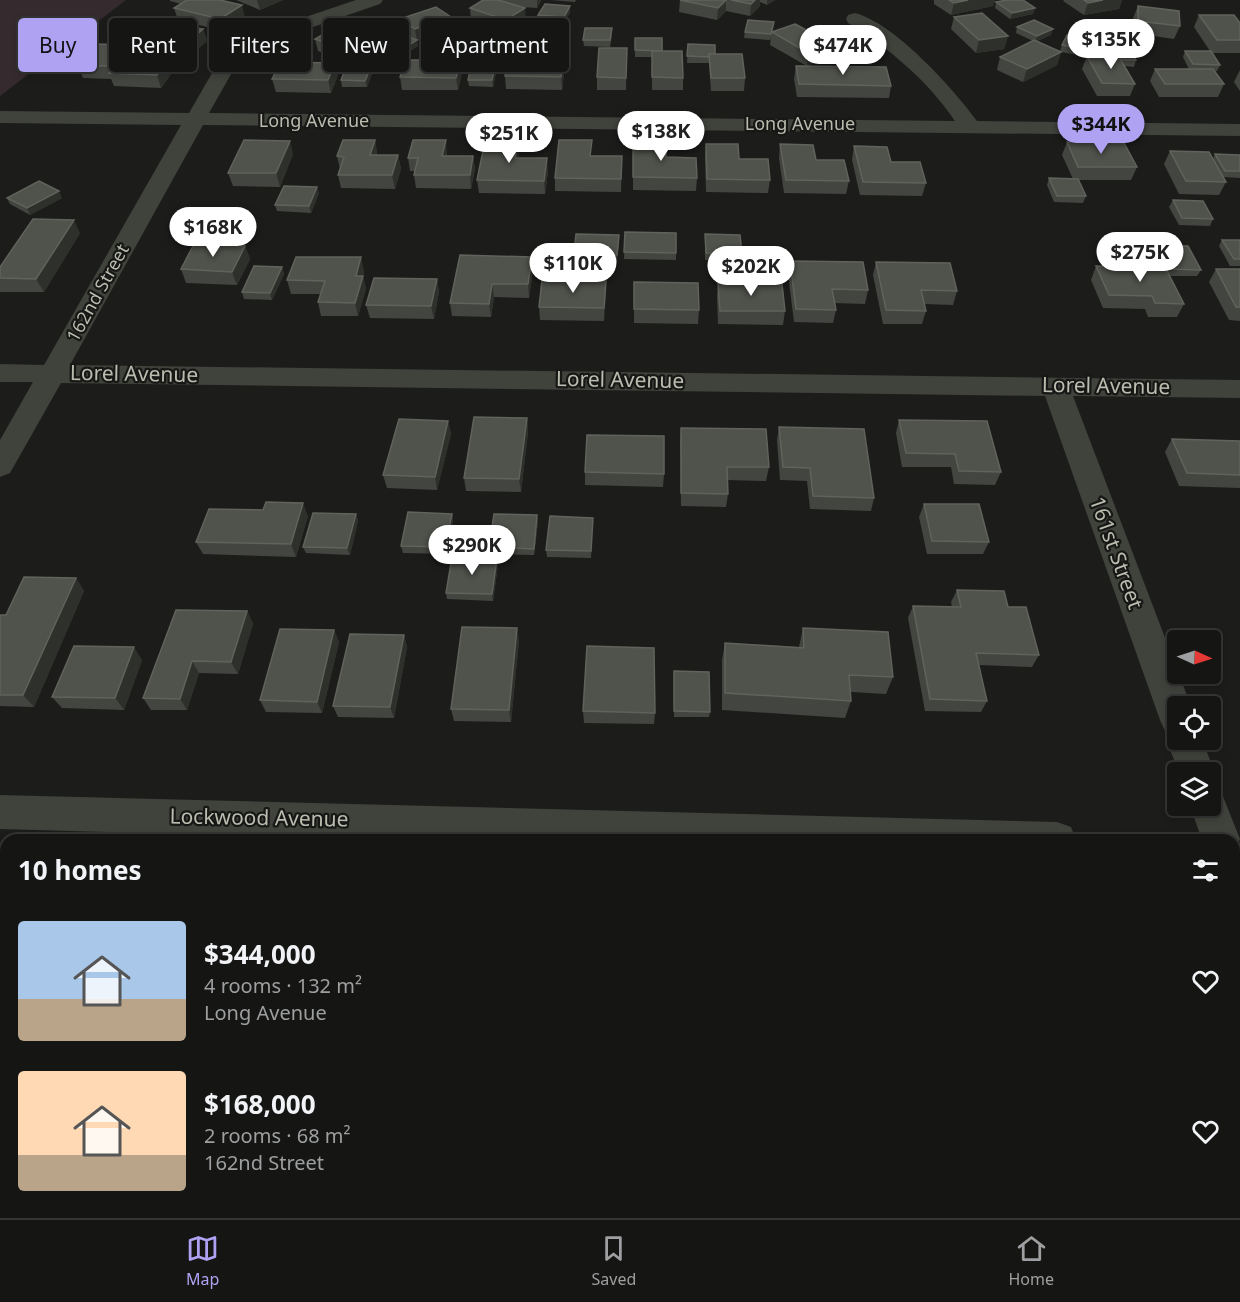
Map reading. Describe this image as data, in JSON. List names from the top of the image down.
{
  "streets": {
    "street": [
      "Long Avenue",
      "162nd Street",
      "Lorel Avenue",
      "161st Street",
      "Lockwood Avenue"
    ]
  },
  "crossings": [
    ["Long Avenue", "162nd Street"],
    ["162nd Street", "Lorel Avenue"],
    ["Lorel Avenue", "161st Street"]
  ],
  "north": "right",
  "page": {
    "chip": [
      "Buy",
      "Rent",
      "Filters",
      "New",
      "Apartment"
    ],
    "price": [
      "$135K",
      "$474K",
      "$344K",
      "$138K",
      "$251K",
      "$168K",
      "$275K",
      "$110K",
      "$202K",
      "$290K"
    ],
    "heading": "10 homes",
    "list": [
      {
        "name": "$344,000",
        "note": "4 rooms · 132 m² · Long Avenue"
      },
      {
        "name": "$168,000",
        "note": "2 rooms · 68 m² · 162nd Street"
      }
    ],
    "tabs": ["Map", "Saved", "Home"]
  }
}
